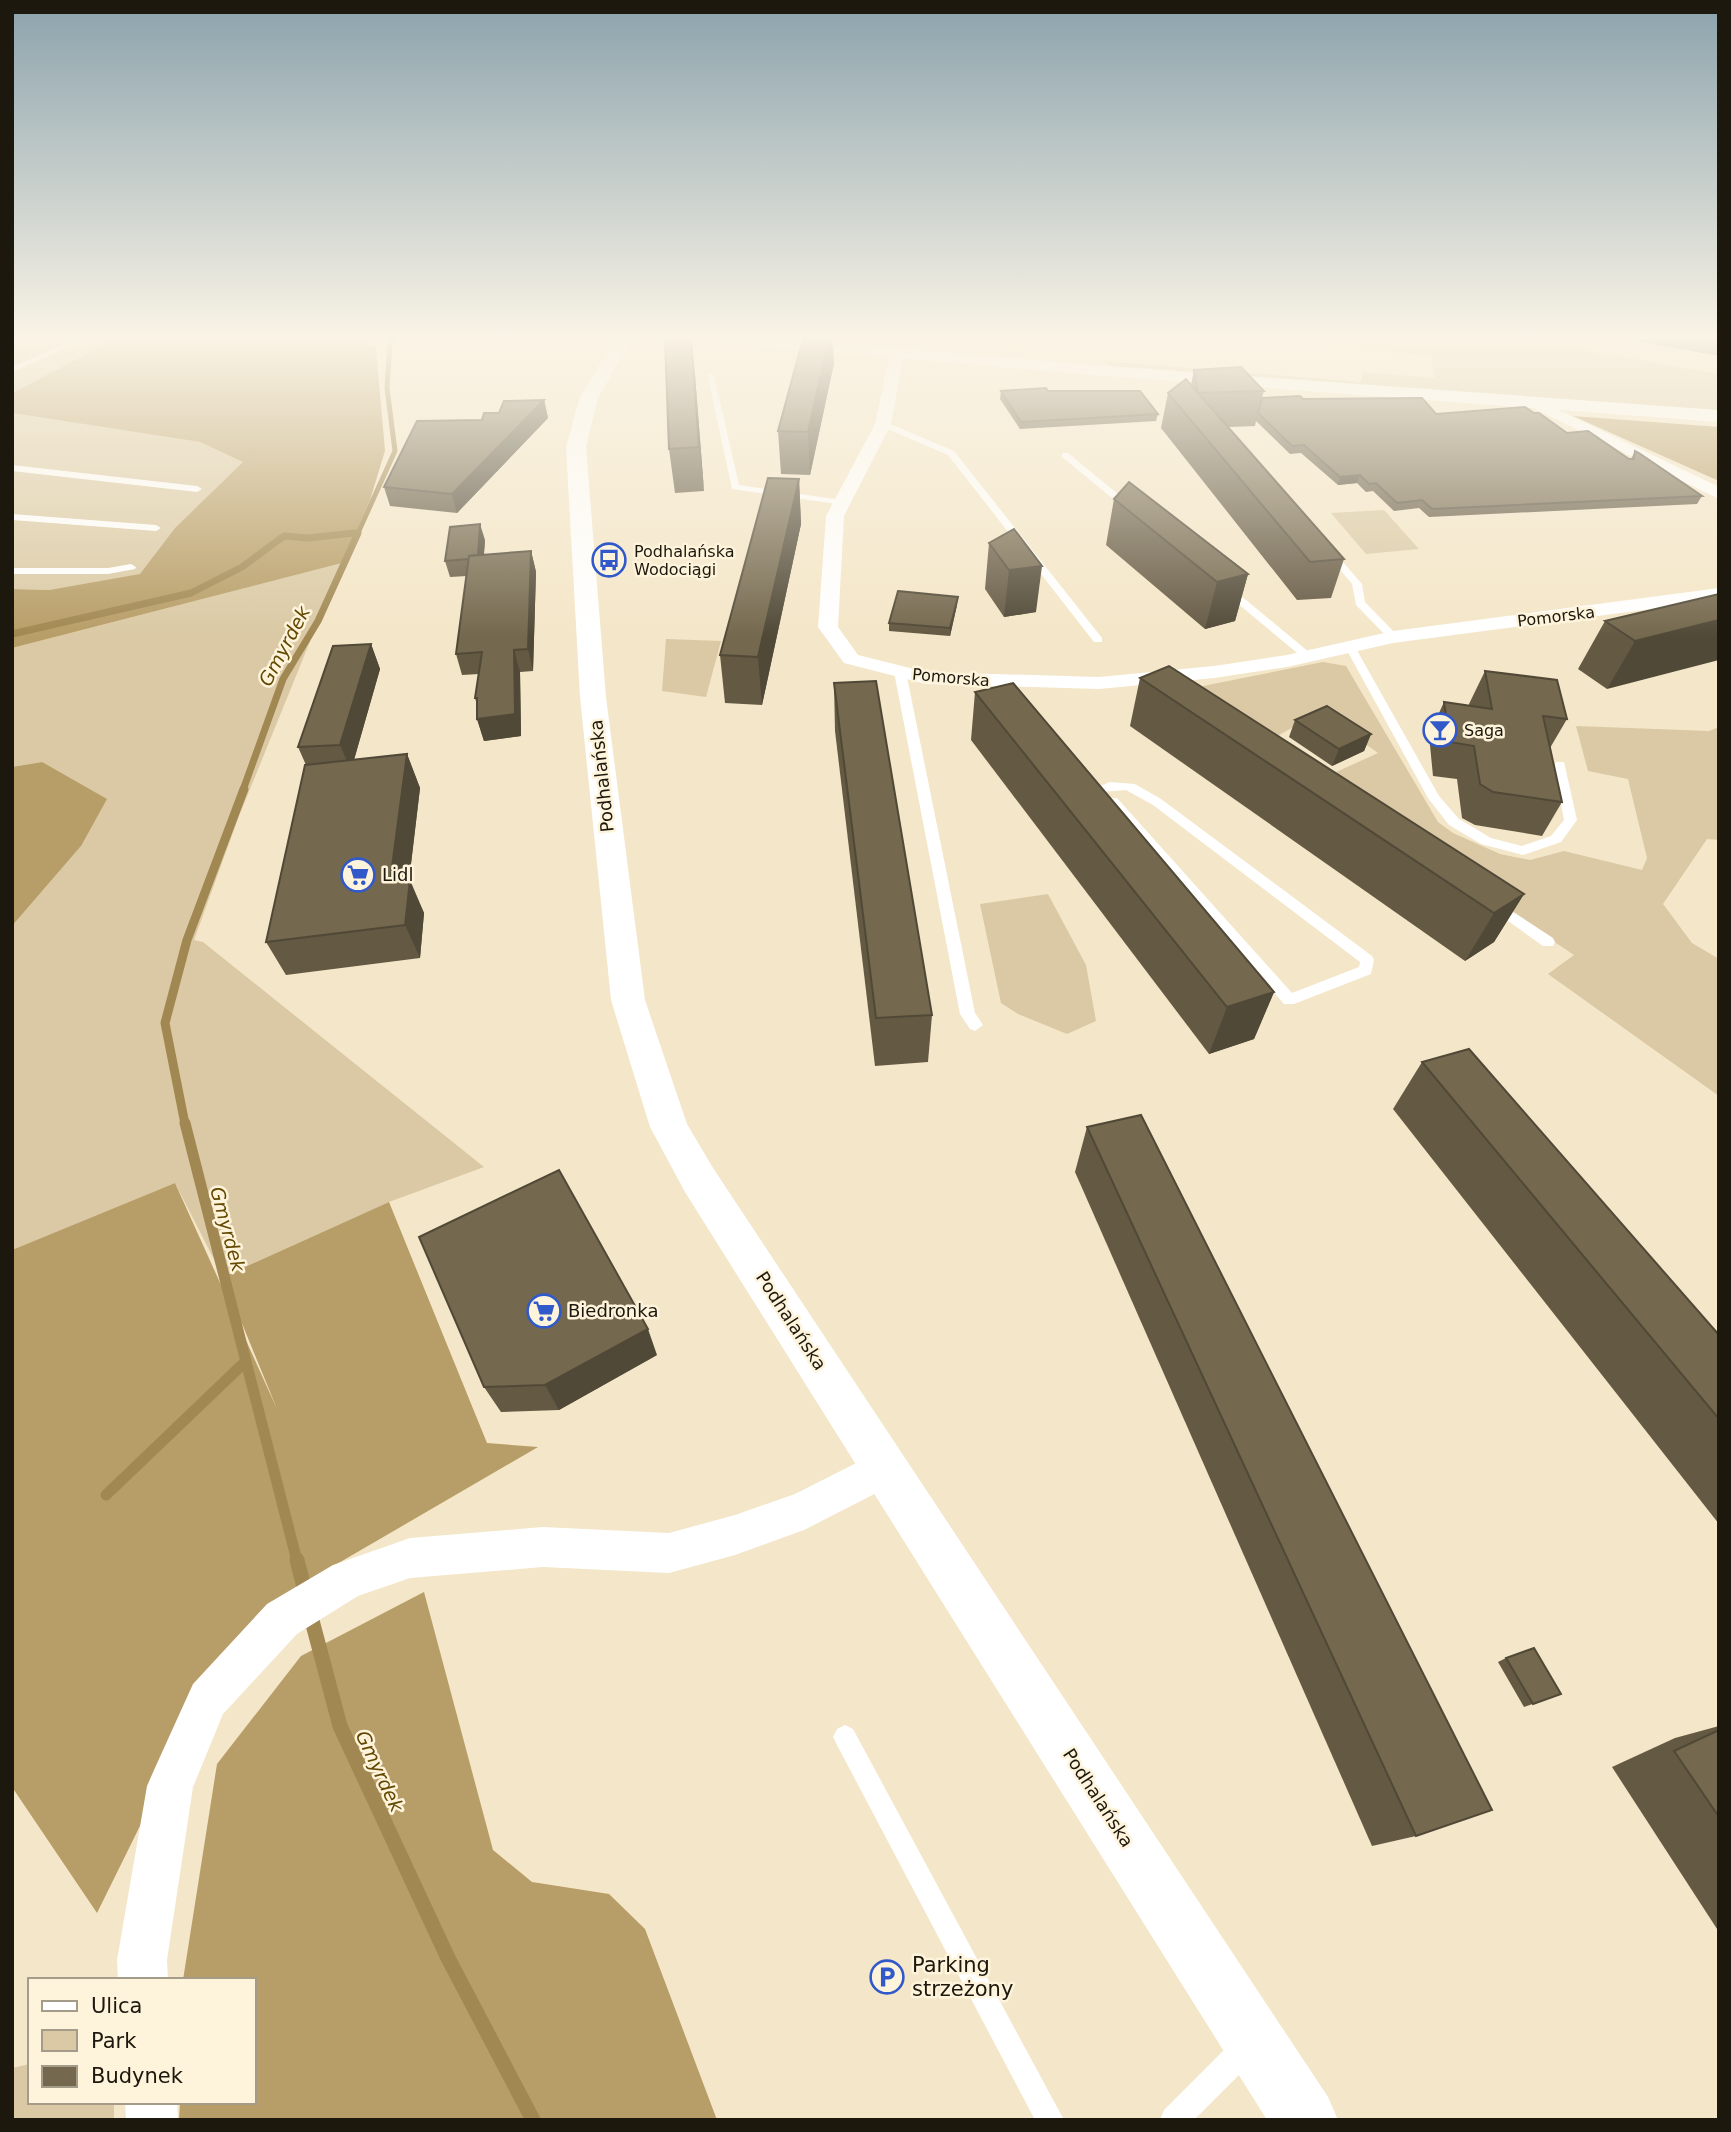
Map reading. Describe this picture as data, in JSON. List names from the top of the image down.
{
  "streets": {
    "street": ["Pomorska", "Podhalańska"]
  },
  "water": ["Gmyrdek"],
  "places": {
    "bus stop": ["Podhalańska Wodociągi"],
    "bar": ["Saga"],
    "supermarket": ["Lidl", "Biedronka"],
    "parking": ["Parking strzeżony"]
  },
  "legend": ["Ulica", "Park", "Budynek"]
}
